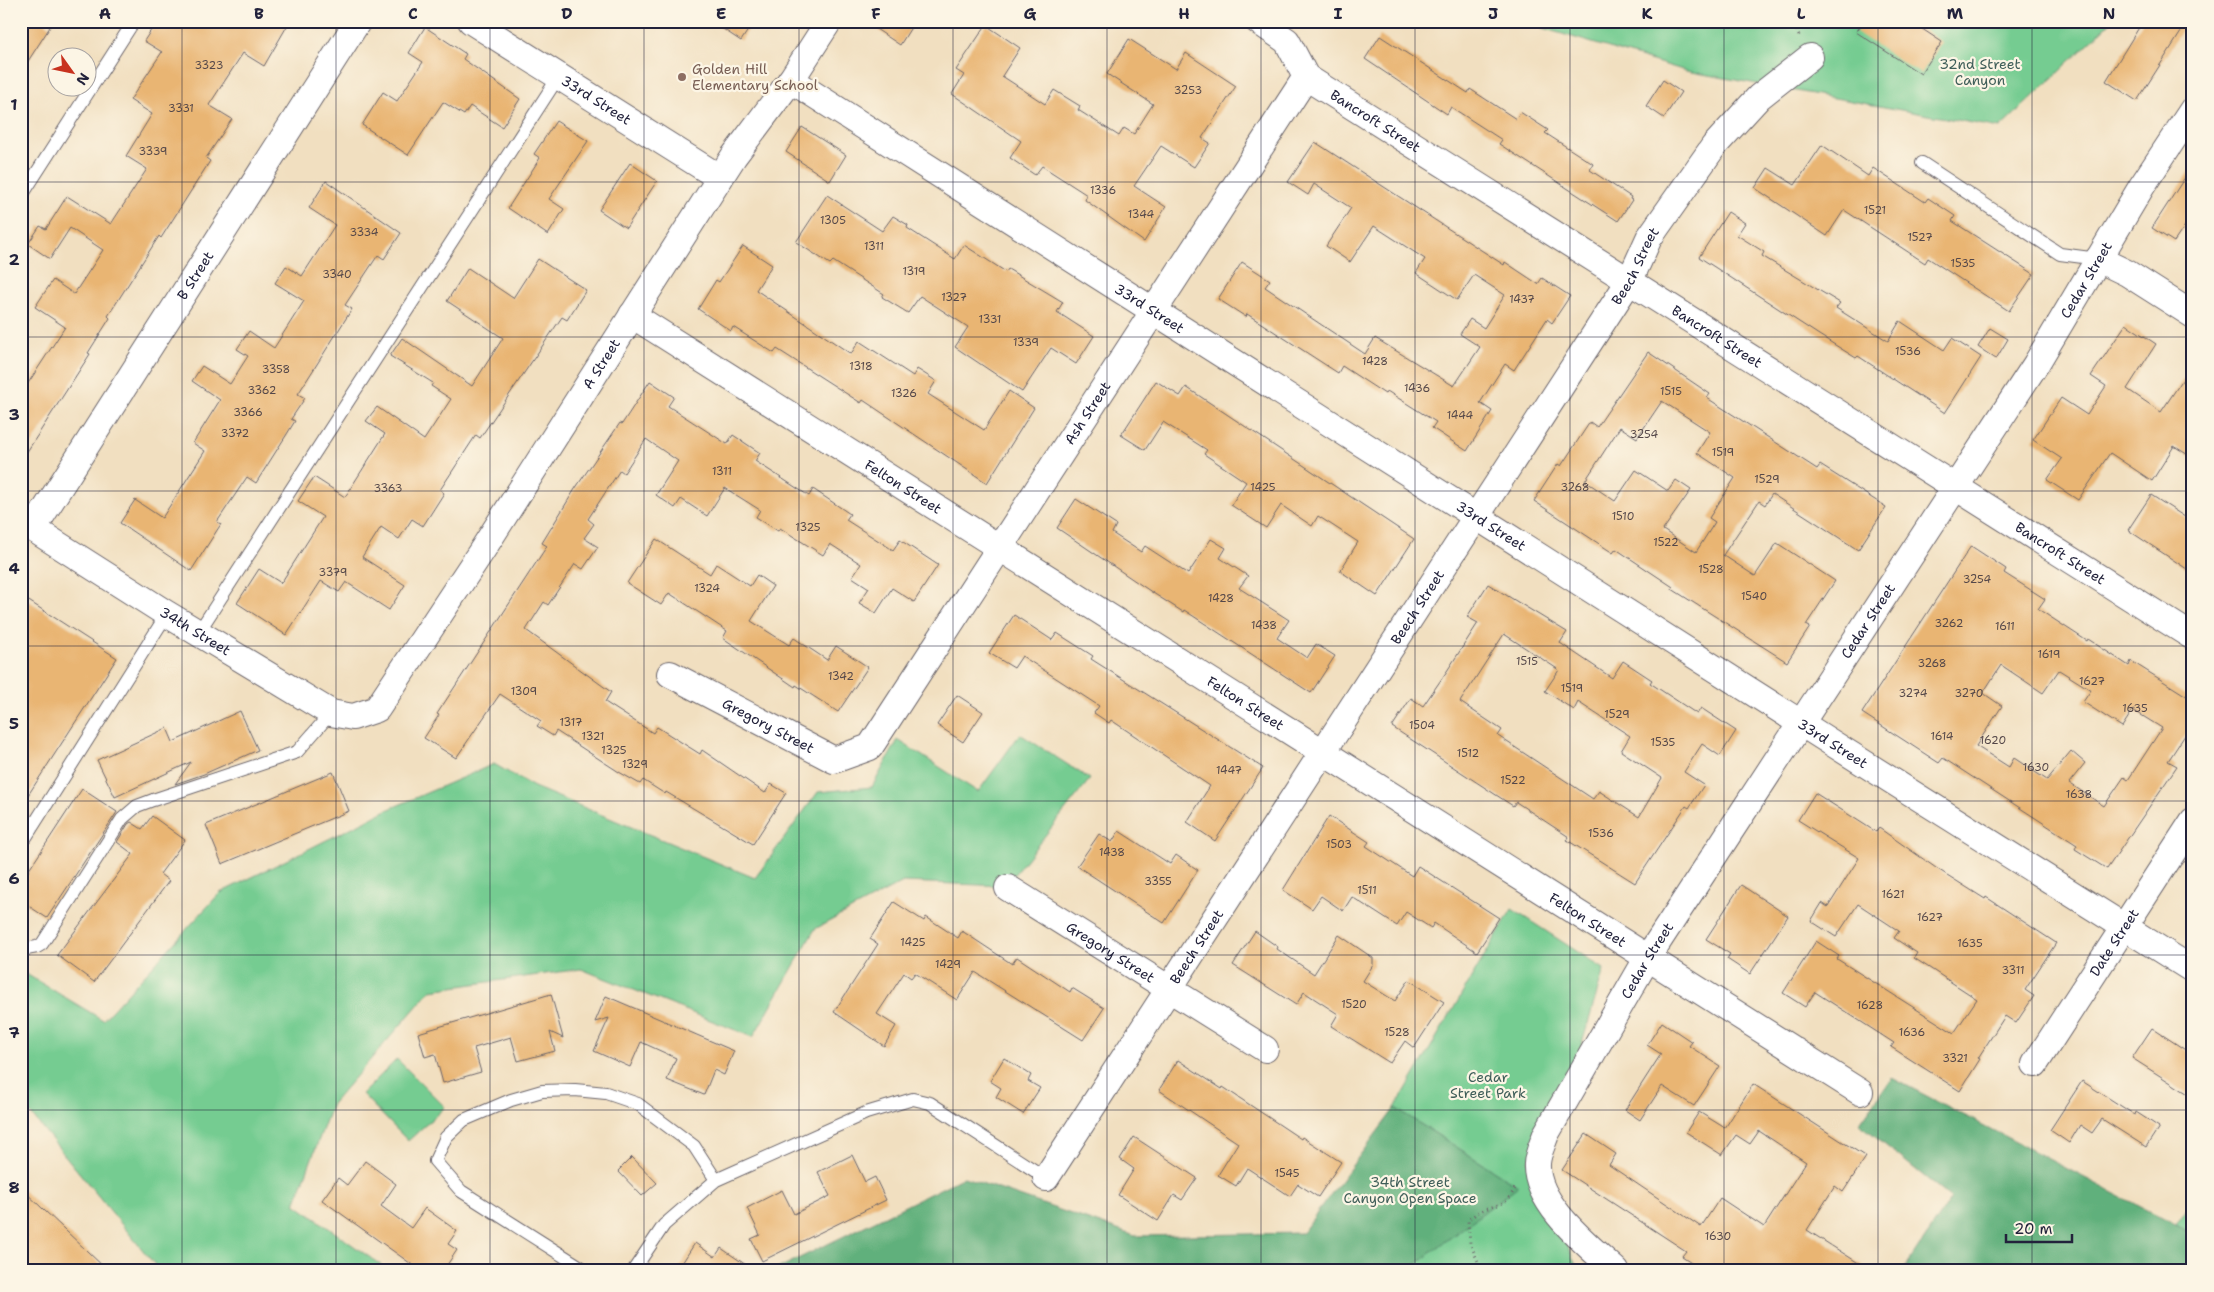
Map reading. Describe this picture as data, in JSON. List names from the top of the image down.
{
  "streets": {
    "street": [
      "33rd Street",
      "Bancroft Street",
      "Beech Street",
      "B Street",
      "Cedar Street",
      "A Street",
      "Ash Street",
      "Felton Street",
      "34th Street",
      "Gregory Street",
      "Date Street"
    ]
  },
  "crossings": [
    ["33rd Street", "Beech Street"],
    ["33rd Street", "Cedar Street"],
    ["33rd Street", "A Street"],
    ["33rd Street", "Ash Street"],
    ["33rd Street", "Date Street"],
    ["Bancroft Street", "Beech Street"],
    ["Bancroft Street", "Cedar Street"],
    ["Bancroft Street", "Ash Street"],
    ["Beech Street", "Felton Street"],
    ["Beech Street", "Gregory Street"],
    ["B Street", "34th Street"],
    ["Cedar Street", "Felton Street"],
    ["A Street", "Felton Street"],
    ["A Street", "34th Street"],
    ["Ash Street", "Felton Street"],
    ["Ash Street", "Gregory Street"]
  ],
  "parks": ["32nd Street Canyon", "Cedar Street Park", "34th Street Canyon Open Space"],
  "places": ["Golden Hill Elementary School"],
  "house_numbers": [
    "3323",
    "3253",
    "3331",
    "3339",
    "1336",
    "1521",
    "1344",
    "1305",
    "3334",
    "1527",
    "1311",
    "1535",
    "1319",
    "3340",
    "1327",
    "1437",
    "1331",
    "1339",
    "1536",
    "1428",
    "1318",
    "3358",
    "1436",
    "3362",
    "1515",
    "1326",
    "3366",
    "1444",
    "3372",
    "3254",
    "1519",
    "1311",
    "1529",
    "1425",
    "3268",
    "3363",
    "1510",
    "1325",
    "1522",
    "1528",
    "3379",
    "3254",
    "1324",
    "1540",
    "1428",
    "3262",
    "1438",
    "1611",
    "1619",
    "1515",
    "3268",
    "1342",
    "1627",
    "1519",
    "1309",
    "3274",
    "3270",
    "1635",
    "1529",
    "1317",
    "1504",
    "1321",
    "1614",
    "1620",
    "1535",
    "1325",
    "1512",
    "1329",
    "1630",
    "1447",
    "1522",
    "1638",
    "1536",
    "1503",
    "1438",
    "3355",
    "1511",
    "1621",
    "1627",
    "1425",
    "1635",
    "1429",
    "3311",
    "1520",
    "1628",
    "1528",
    "1636",
    "3321",
    "1545",
    "1630"
  ],
  "scale_bar": "20 m",
  "north": "bottom right",
  "grid": {
    "columns": [
      "A",
      "B",
      "C",
      "D",
      "E",
      "F",
      "G",
      "H",
      "I",
      "J",
      "K",
      "L",
      "M",
      "N"
    ],
    "rows": [
      "1",
      "2",
      "3",
      "4",
      "5",
      "6",
      "7",
      "8"
    ]
  }
}
